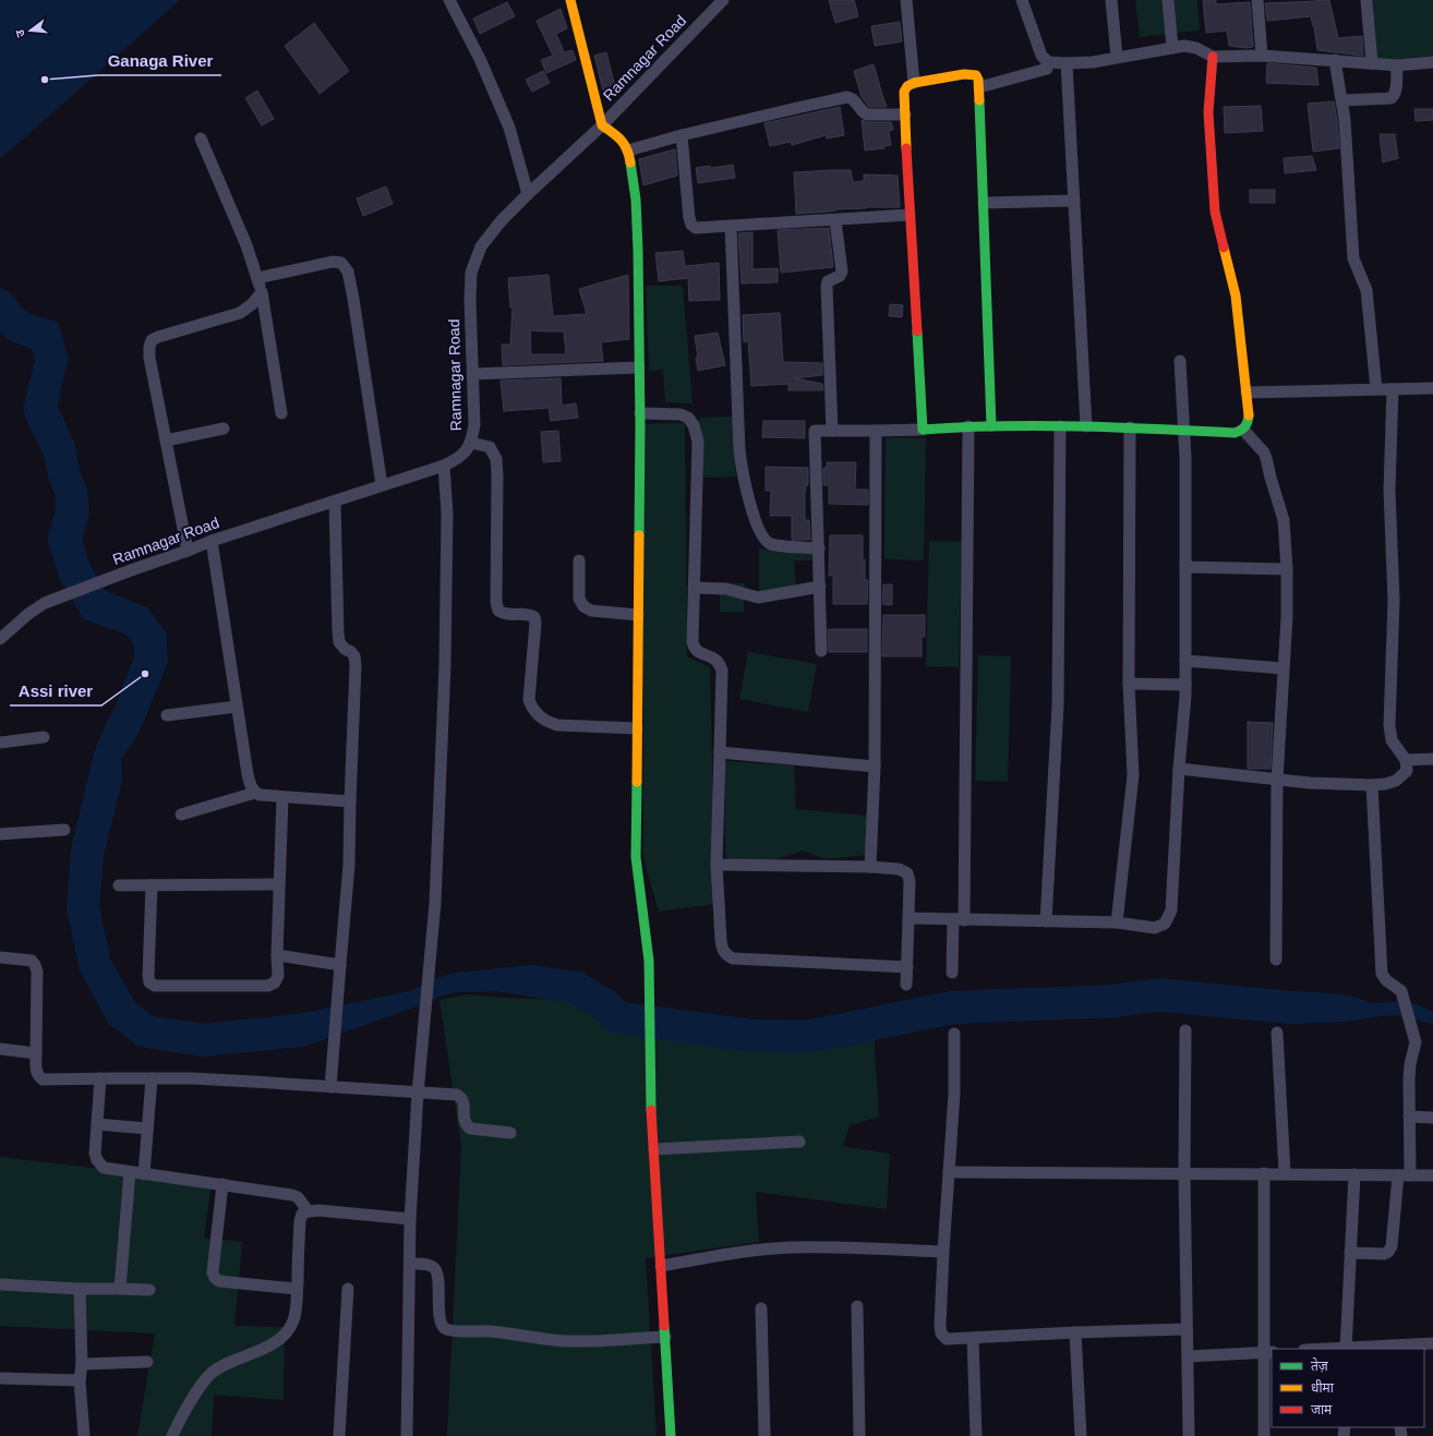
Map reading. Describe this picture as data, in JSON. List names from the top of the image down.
{
  "streets": {
    "street": ["Ramnagar Road"]
  },
  "places": ["Ganaga River", "Assi river"],
  "legend": ["तेज़", "धीमा", "जाम"],
  "north": "left"
}
